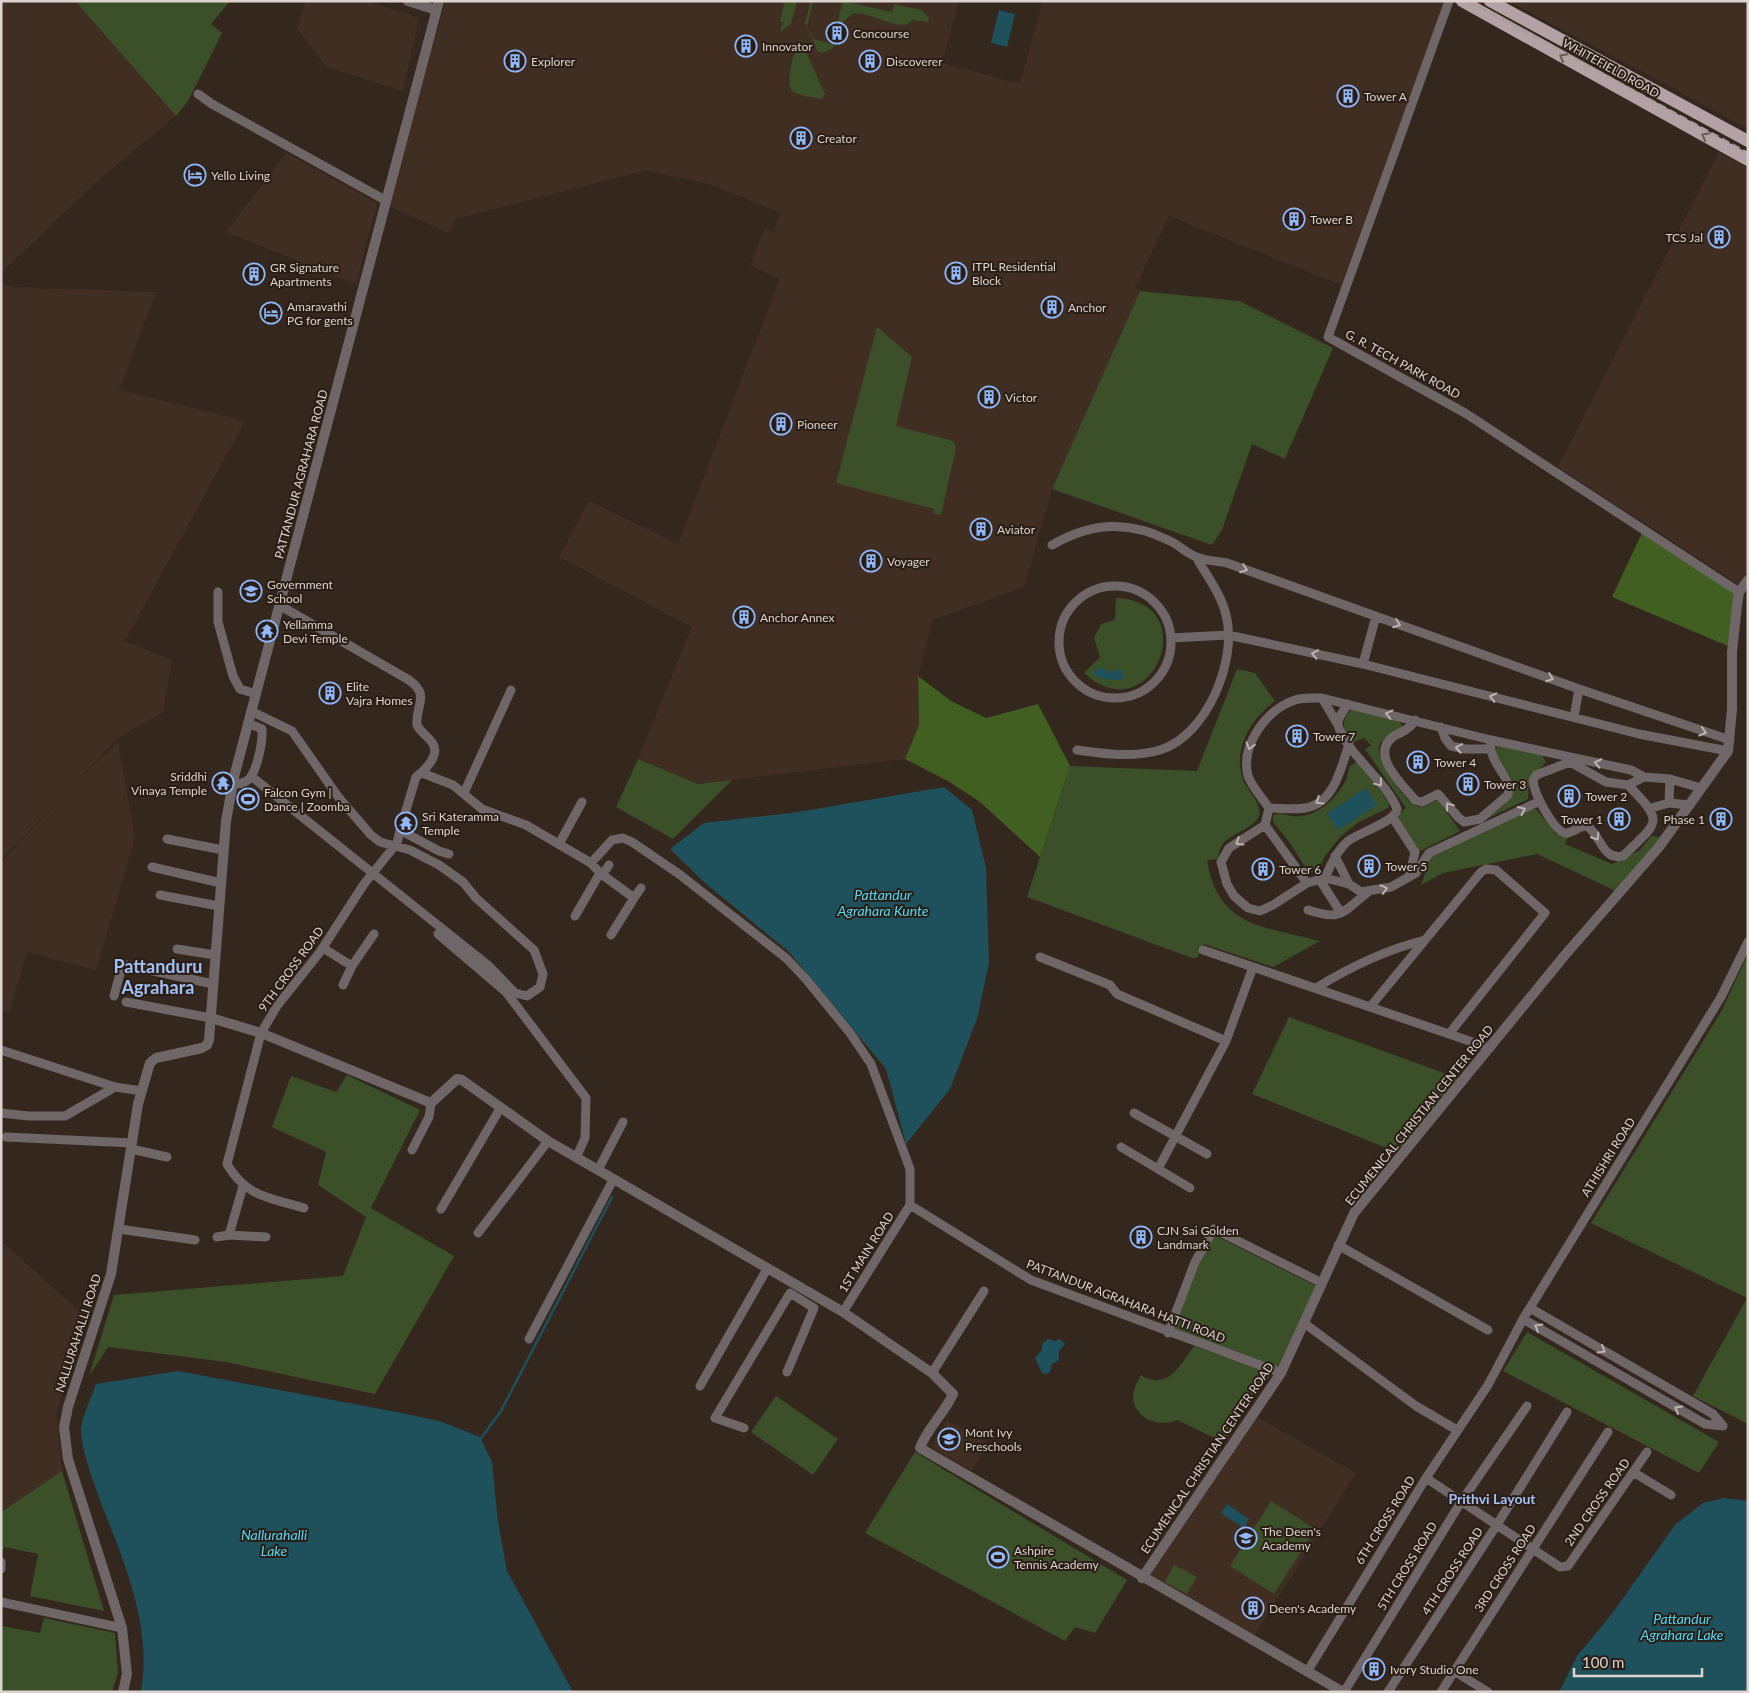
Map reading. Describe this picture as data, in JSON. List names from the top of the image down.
{
  "streets": {
    "main road": ["WHITEFIELD ROAD"],
    "street": [
      "G. R. TECH PARK ROAD",
      "PATTANDUR AGRAHARA ROAD",
      "9TH CROSS ROAD",
      "ECUMENICAL CHRISTIAN CENTER ROAD",
      "ATHISHRI ROAD",
      "1ST MAIN ROAD",
      "PATTANDUR AGRAHARA HATTI ROAD",
      "NALLURAHALLI ROAD",
      "2ND CROSS ROAD",
      "6TH CROSS ROAD",
      "5TH CROSS ROAD",
      "3RD CROSS ROAD",
      "4TH CROSS ROAD"
    ]
  },
  "crossings": [
    ["PATTANDUR AGRAHARA ROAD", "NALLURAHALLI ROAD"],
    ["ECUMENICAL CHRISTIAN CENTER ROAD", "PATTANDUR AGRAHARA HATTI ROAD"],
    ["ATHISHRI ROAD", "6TH CROSS ROAD"],
    ["1ST MAIN ROAD", "PATTANDUR AGRAHARA HATTI ROAD"],
    ["2ND CROSS ROAD", "3RD CROSS ROAD"]
  ],
  "districts": ["Pattanduru Agrahara", "Prithvi Layout"],
  "water": ["Pattandur Agrahara Kunte", "Nallurahalli Lake", "Pattandur Agrahara Lake"],
  "places": {
    "building": [
      "Concourse",
      "Innovator",
      "Explorer",
      "Discoverer",
      "Tower A",
      "Creator",
      "Tower B",
      "TCS Jal",
      "ITPL Residential Block",
      "GR Signature Apartments",
      "Anchor",
      "Victor",
      "Pioneer",
      "Aviator",
      "Voyager",
      "Anchor Annex",
      "Elite Vajra Homes",
      "Tower 7",
      "Tower 4",
      "Tower 3",
      "Tower 2",
      "Tower 1",
      "Phase 1",
      "Tower 5",
      "Tower 6",
      "CJN Sai Golden Landmark",
      "Deen's Academy",
      "Ivory Studio One"
    ],
    "hotel": ["Yello Living", "Amaravathi PG for gents"],
    "school or university": ["Government School", "Mont Ivy Preschools", "The Deen's Academy"],
    "temple": ["Yellamma Devi Temple", "Sriddhi Vinaya Temple", "Sri Kateramma Temple"],
    "sports": ["Falcon Gym | Dance | Zoomba", "Ashpire Tennis Academy"]
  },
  "scale_bar": "100 m"
}
